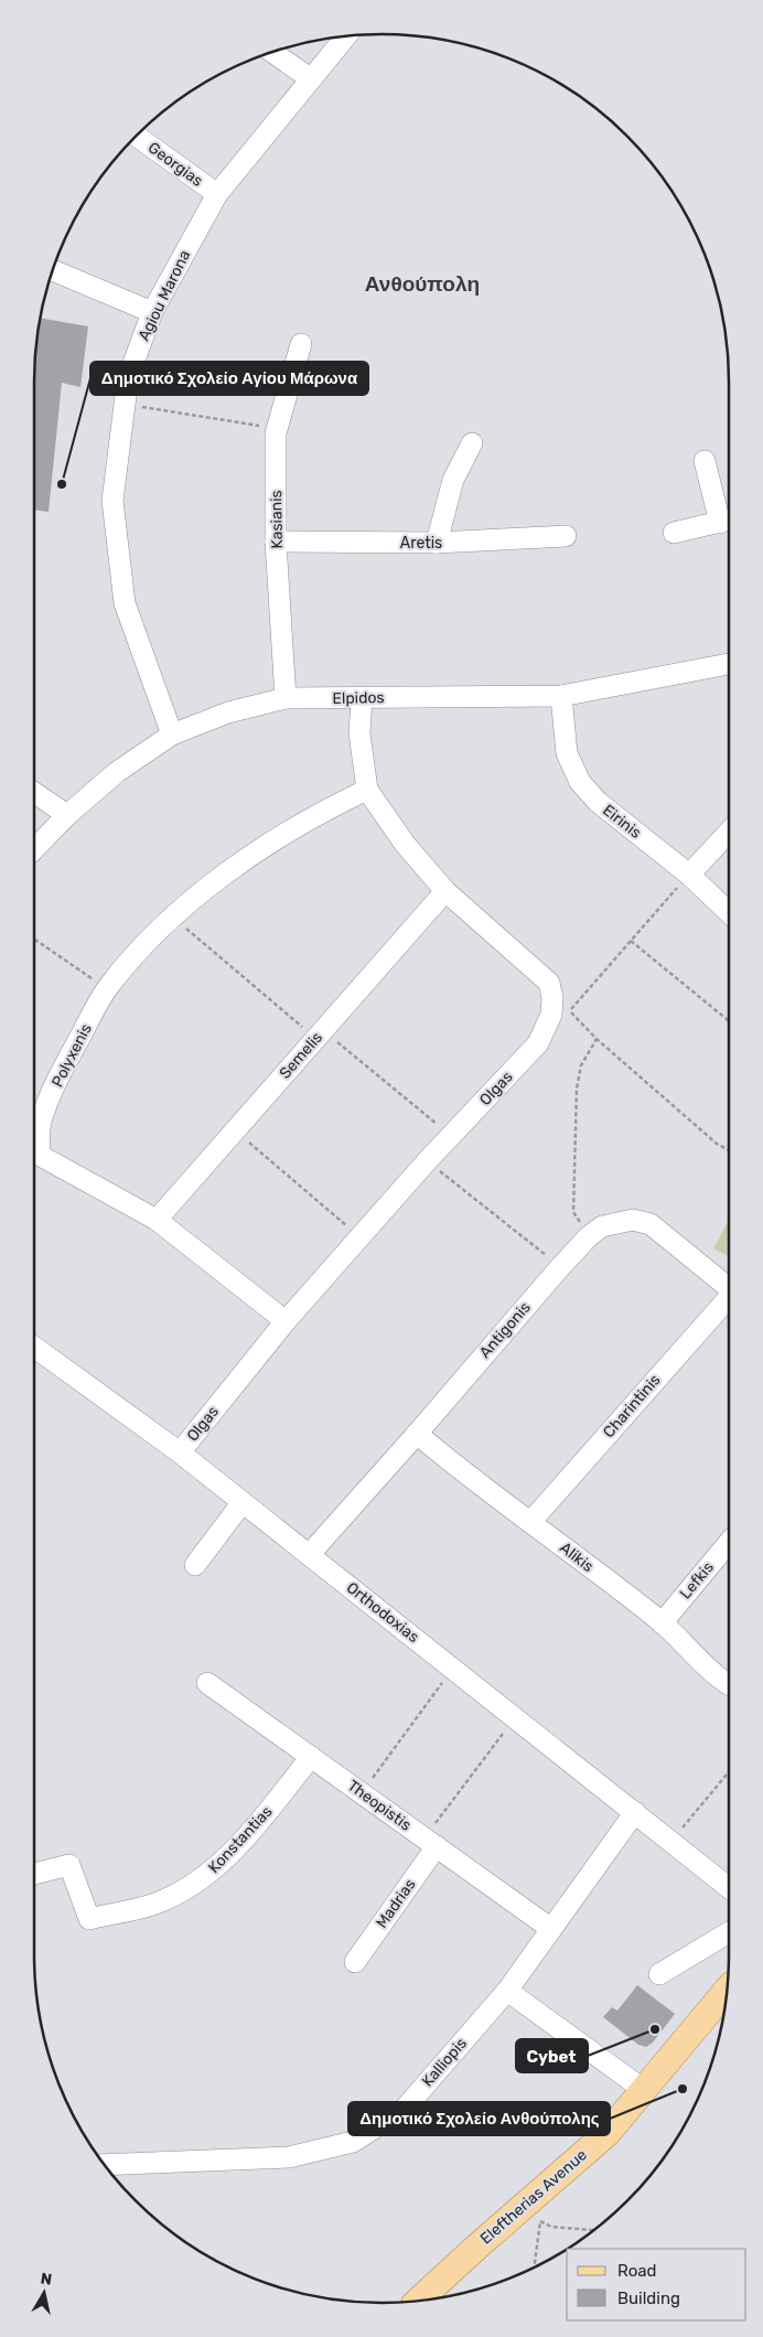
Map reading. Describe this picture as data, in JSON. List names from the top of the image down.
{
  "streets": {
    "main road": ["Eleftherias Avenue"],
    "street": [
      "Georgias",
      "Agiou Marona",
      "Kasianis",
      "Aretis",
      "Elpidos",
      "Eirinis",
      "Polyxenis",
      "Semelis",
      "Olgas",
      "Antigonis",
      "Charintinis",
      "Alikis",
      "Lefkis",
      "Orthodoxias",
      "Theopistis",
      "Konstantias",
      "Madrias",
      "Kalliopis"
    ]
  },
  "crossings": [
    ["Georgias", "Agiou Marona"],
    ["Agiou Marona", "Elpidos"],
    ["Kasianis", "Aretis"],
    ["Kasianis", "Elpidos"],
    ["Elpidos", "Eirinis"],
    ["Elpidos", "Olgas"],
    ["Polyxenis", "Semelis"],
    ["Polyxenis", "Olgas"],
    ["Semelis", "Olgas"],
    ["Olgas", "Orthodoxias"],
    ["Antigonis", "Alikis"],
    ["Antigonis", "Orthodoxias"],
    ["Charintinis", "Alikis"],
    ["Alikis", "Lefkis"],
    ["Orthodoxias", "Kalliopis"],
    ["Theopistis", "Konstantias"],
    ["Theopistis", "Madrias"],
    ["Theopistis", "Kalliopis"]
  ],
  "districts": ["Ανθούπολη"],
  "places": ["Δημοτικό Σχολείο Αγίου Μάρωνα", "Cybet", "Δημοτικό Σχολείο Ανθούπολης"],
  "legend": ["Road", "Building"],
  "north": "top"
}
